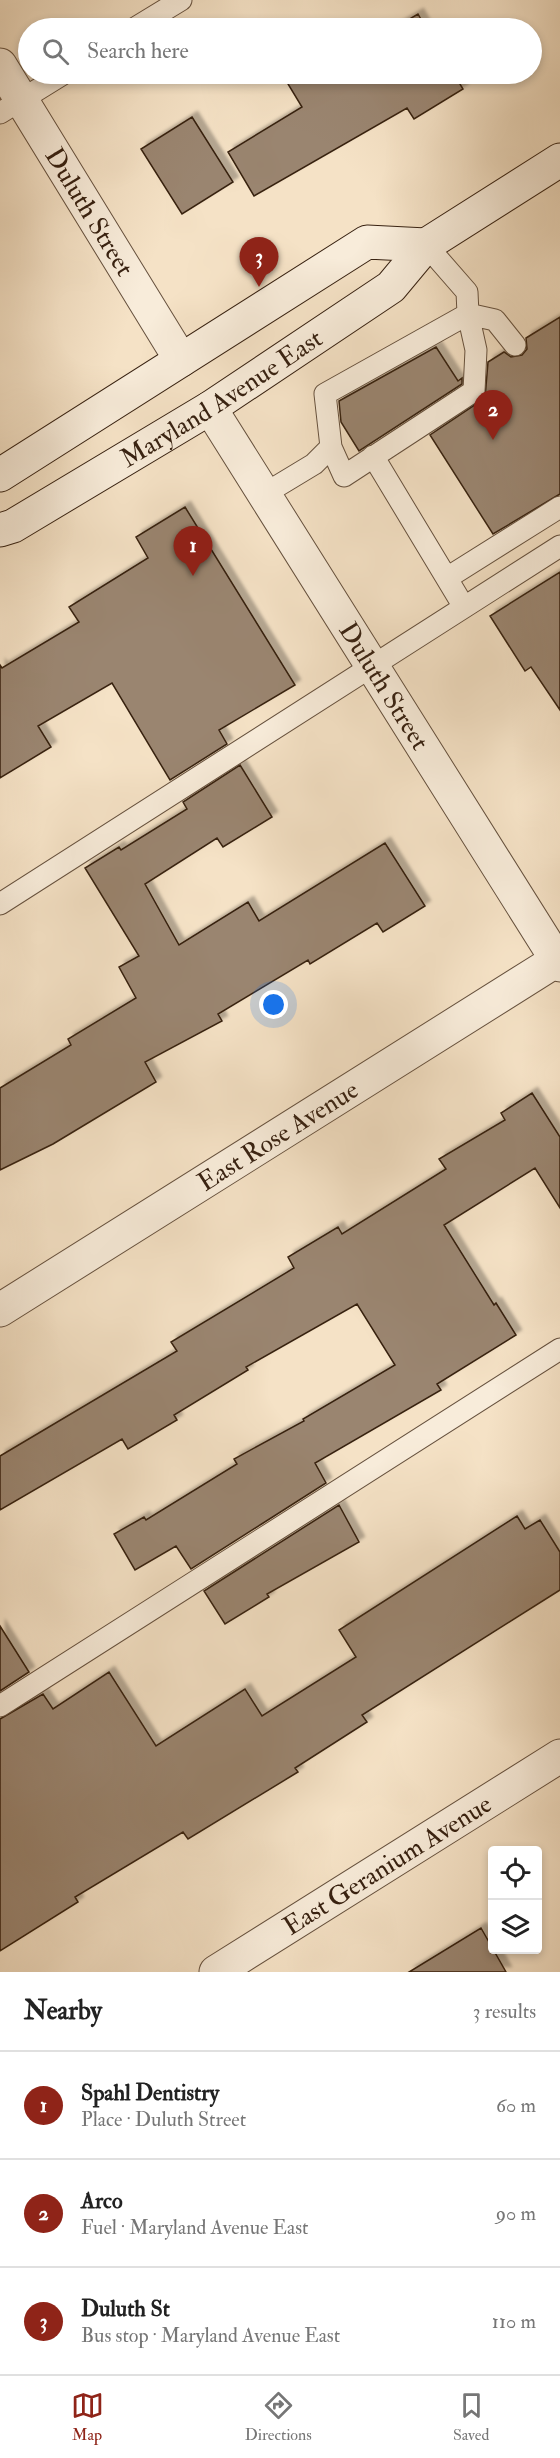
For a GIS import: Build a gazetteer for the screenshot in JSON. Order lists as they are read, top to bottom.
{
  "streets": {
    "street": [
      "Duluth Street",
      "Maryland Avenue East",
      "East Rose Avenue",
      "East Geranium Avenue"
    ]
  },
  "crossings": [
    ["Duluth Street", "Maryland Avenue East"],
    ["Duluth Street", "East Rose Avenue"]
  ],
  "page": {
    "search": "Search here",
    "pins": ["3", "2", "1"],
    "heading": ["Nearby", "3 results"],
    "list": [
      {
        "mark": "1",
        "name": "Spahl Dentistry",
        "note": "Place · Duluth Street",
        "value": "60 m"
      },
      {
        "mark": "2",
        "name": "Arco",
        "note": "Fuel · Maryland Avenue East",
        "value": "90 m"
      },
      {
        "mark": "3",
        "name": "Duluth St",
        "note": "Bus stop · Maryland Avenue East",
        "value": "110 m"
      }
    ],
    "nav": ["Map", "Directions", "Saved"]
  }
}
